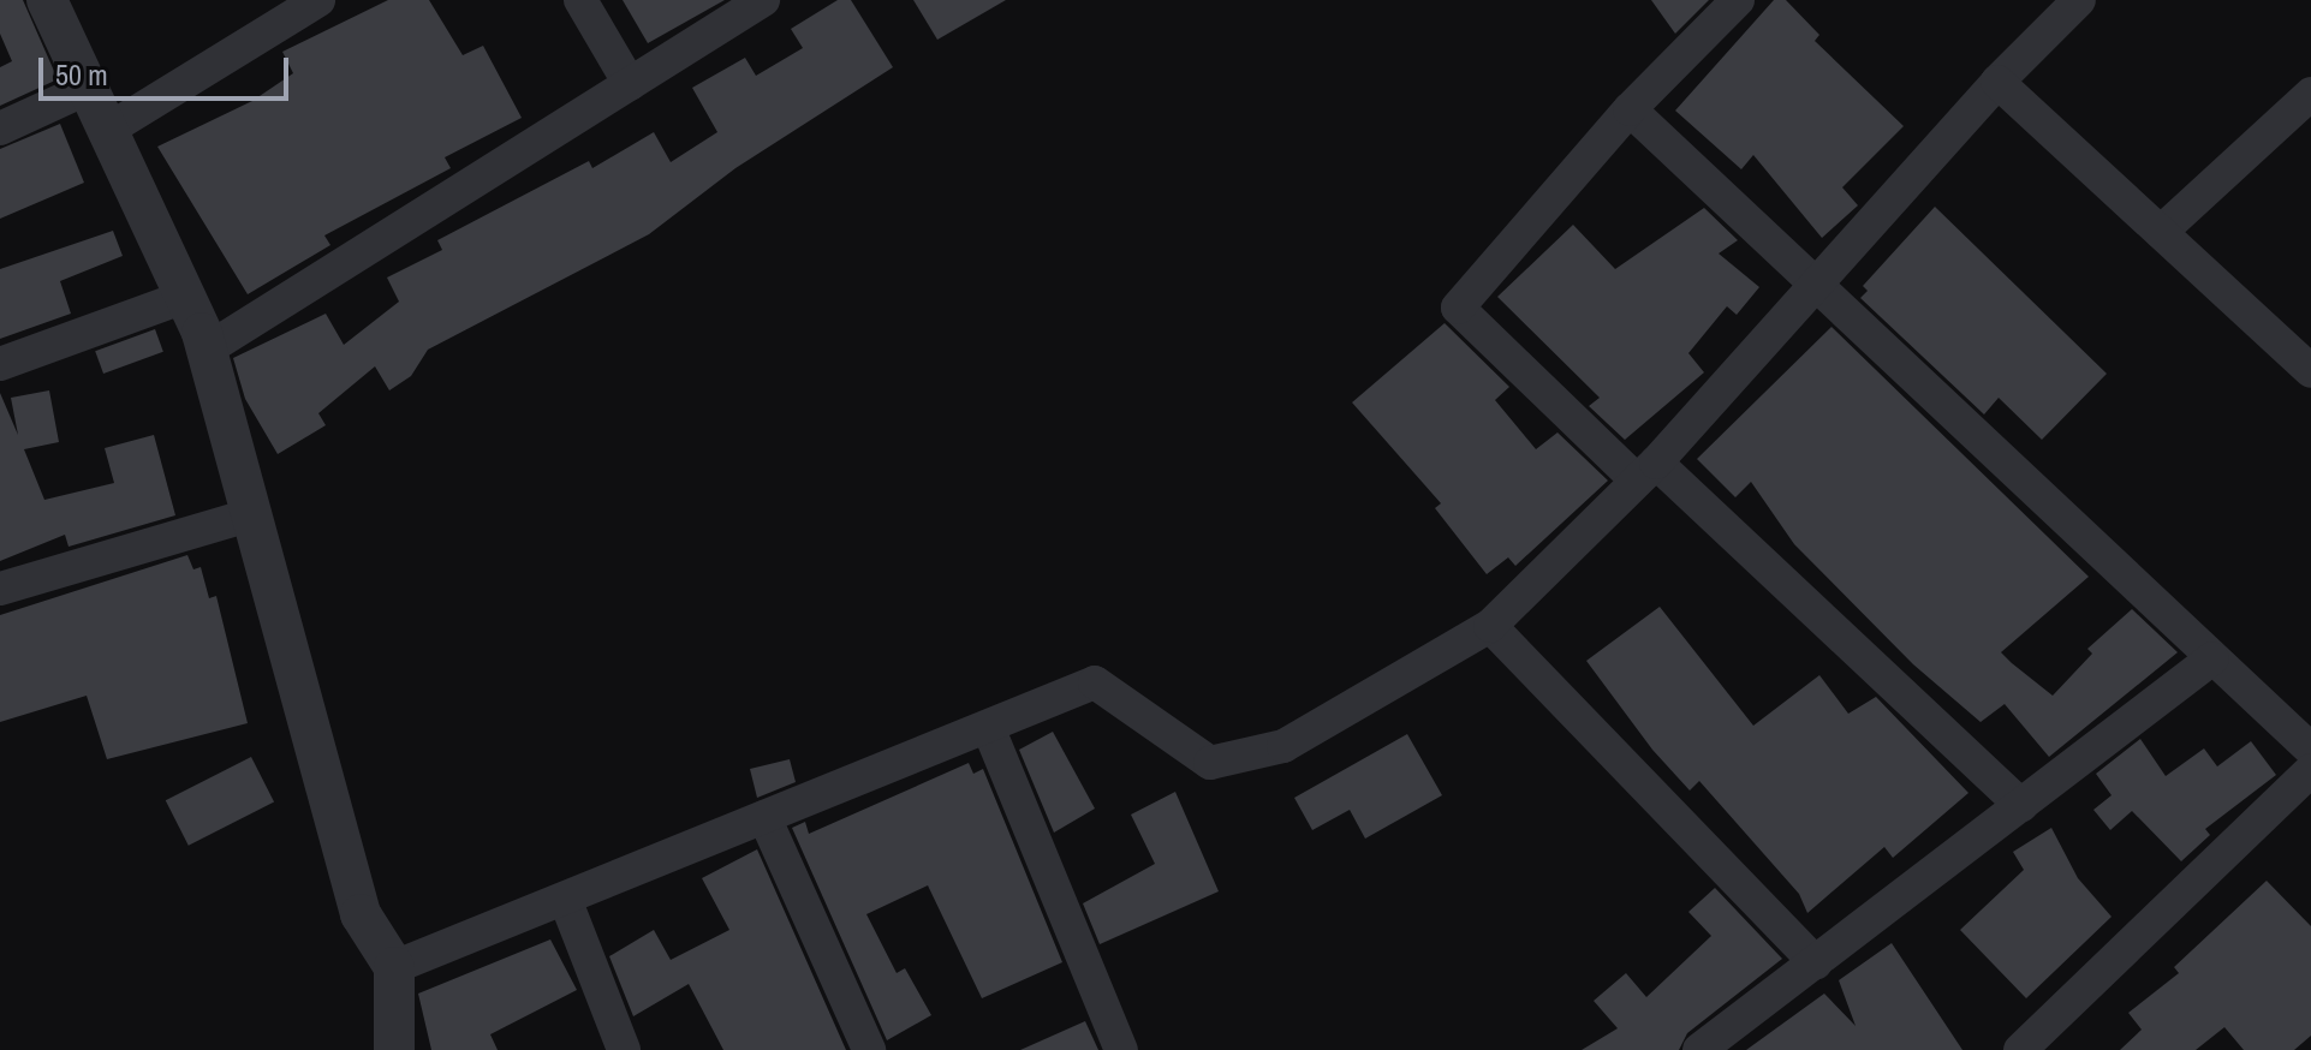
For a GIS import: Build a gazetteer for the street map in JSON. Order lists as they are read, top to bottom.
{
  "scale_bar": "50 m"
}
